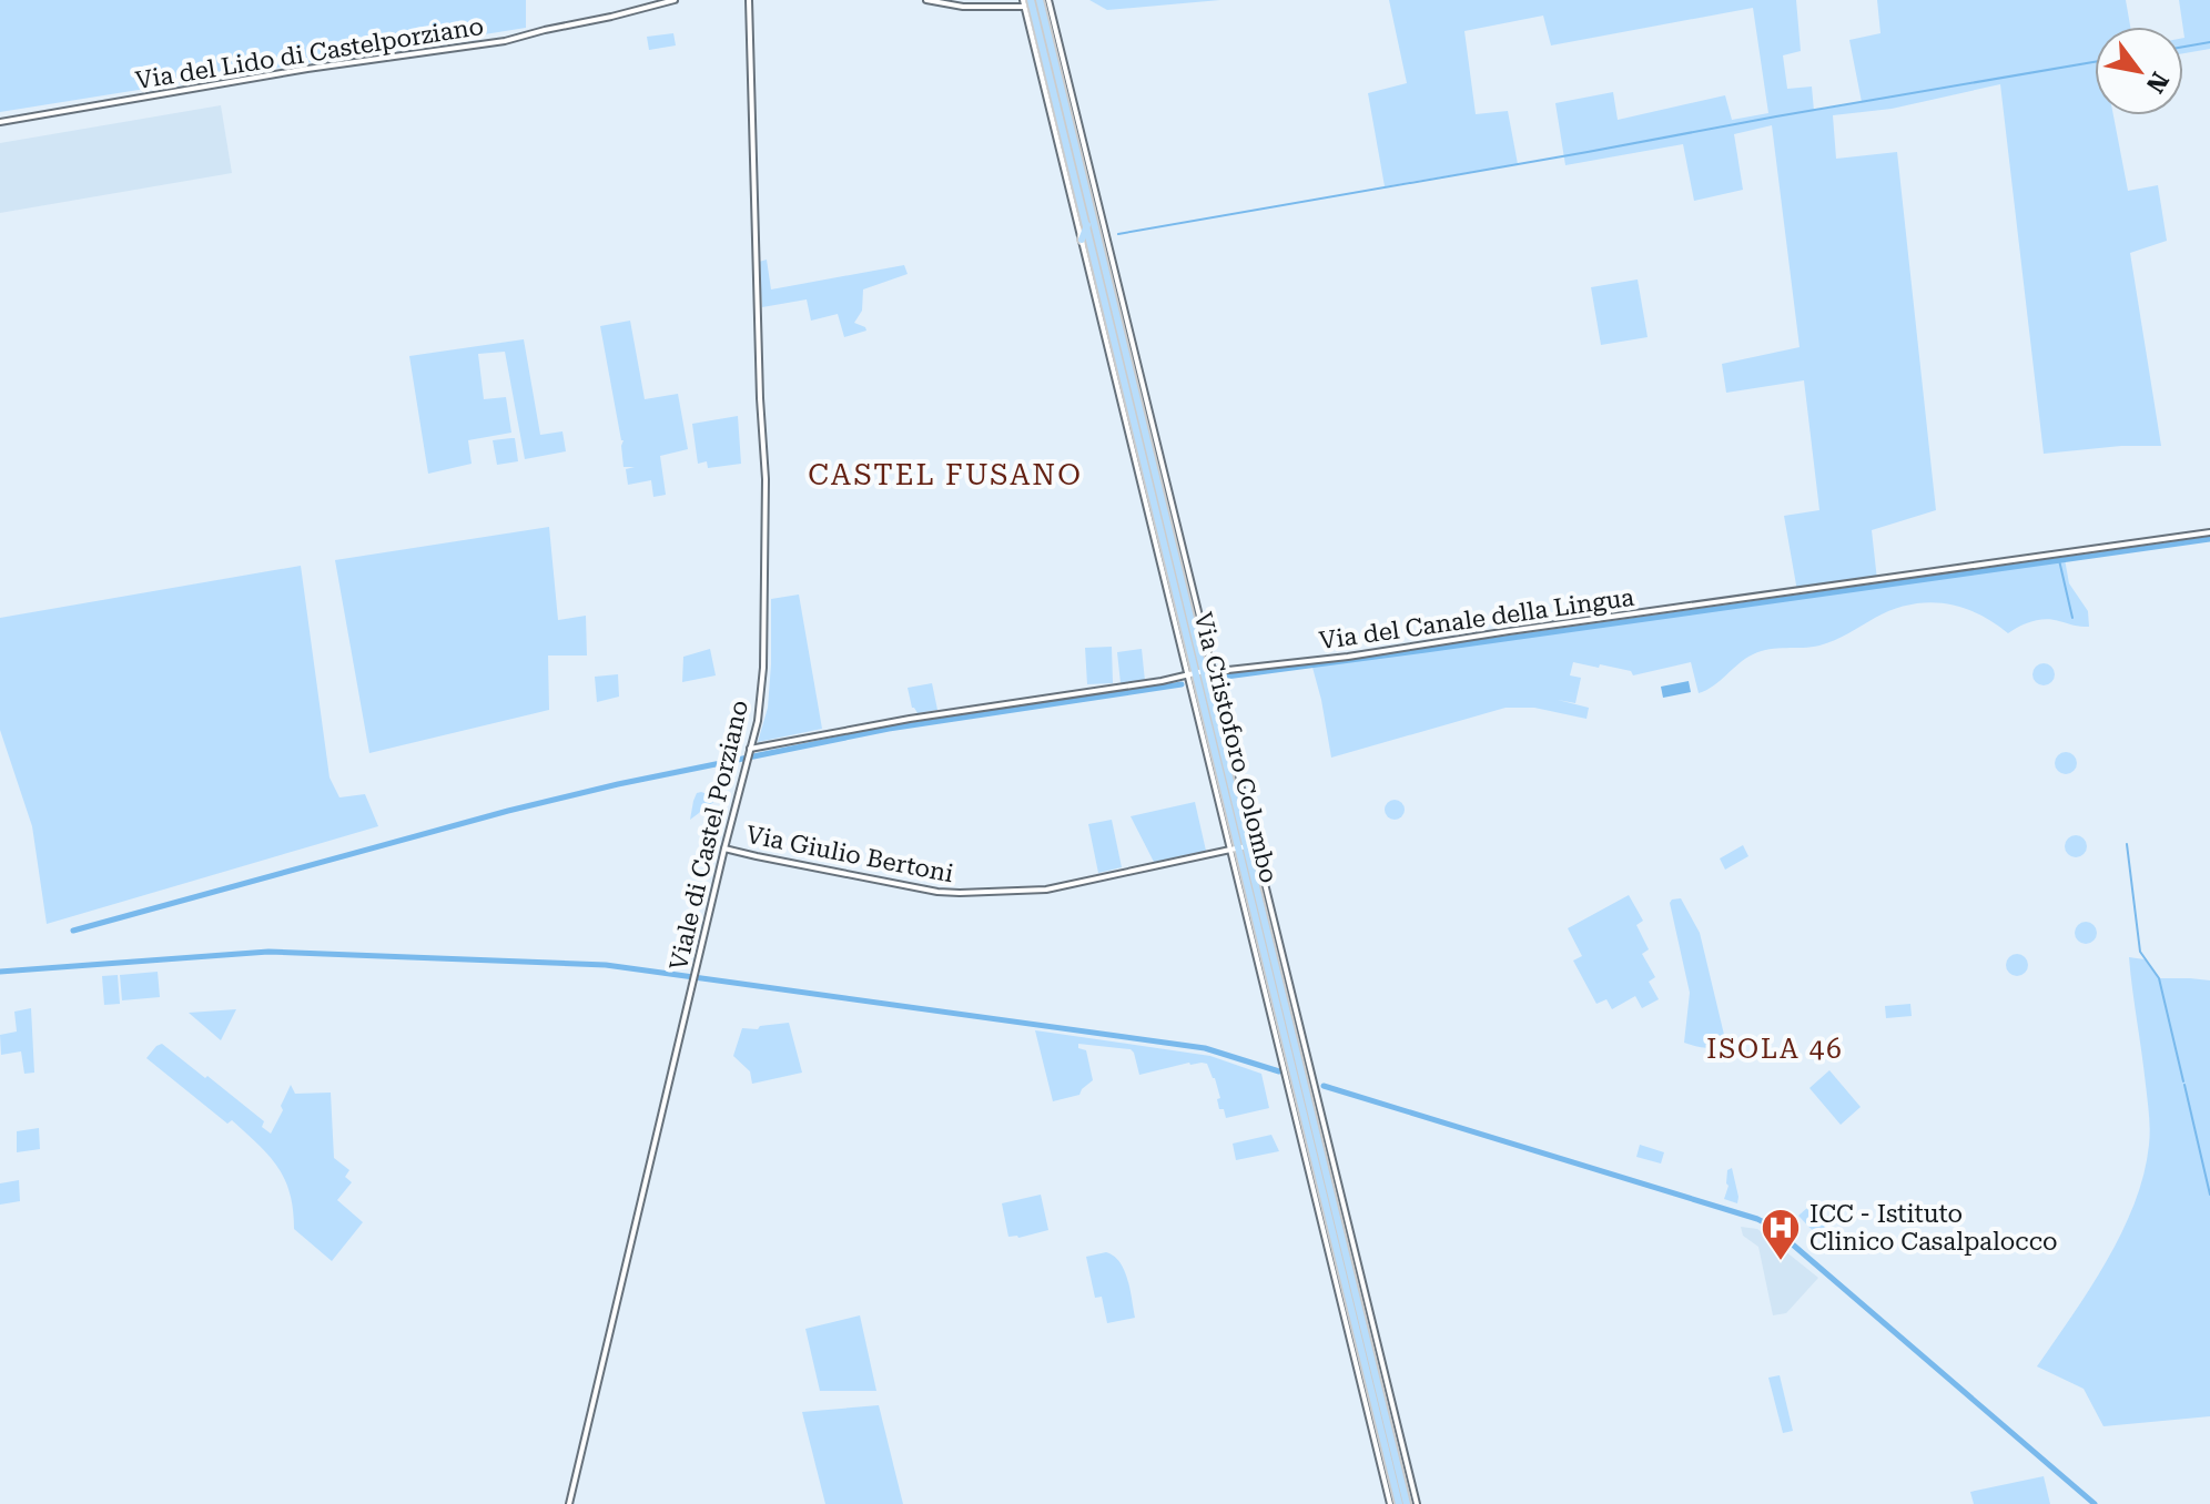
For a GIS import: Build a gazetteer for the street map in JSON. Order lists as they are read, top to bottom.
{
  "streets": {
    "main road": ["Via Cristoforo Colombo"],
    "street": [
      "Via del Lido di Castelporziano",
      "Via del Canale della Lingua",
      "Viale di Castel Porziano",
      "Via Giulio Bertoni"
    ]
  },
  "crossings": [
    ["Via del Canale della Lingua", "Via Cristoforo Colombo"],
    ["Via del Canale della Lingua", "Viale di Castel Porziano"],
    ["Via Cristoforo Colombo", "Via Giulio Bertoni"],
    ["Viale di Castel Porziano", "Via Giulio Bertoni"]
  ],
  "districts": ["CASTEL FUSANO", "ISOLA 46"],
  "places": {
    "hospital": ["ICC - Istituto Clinico Casalpalocco"]
  },
  "north": "bottom right"
}
